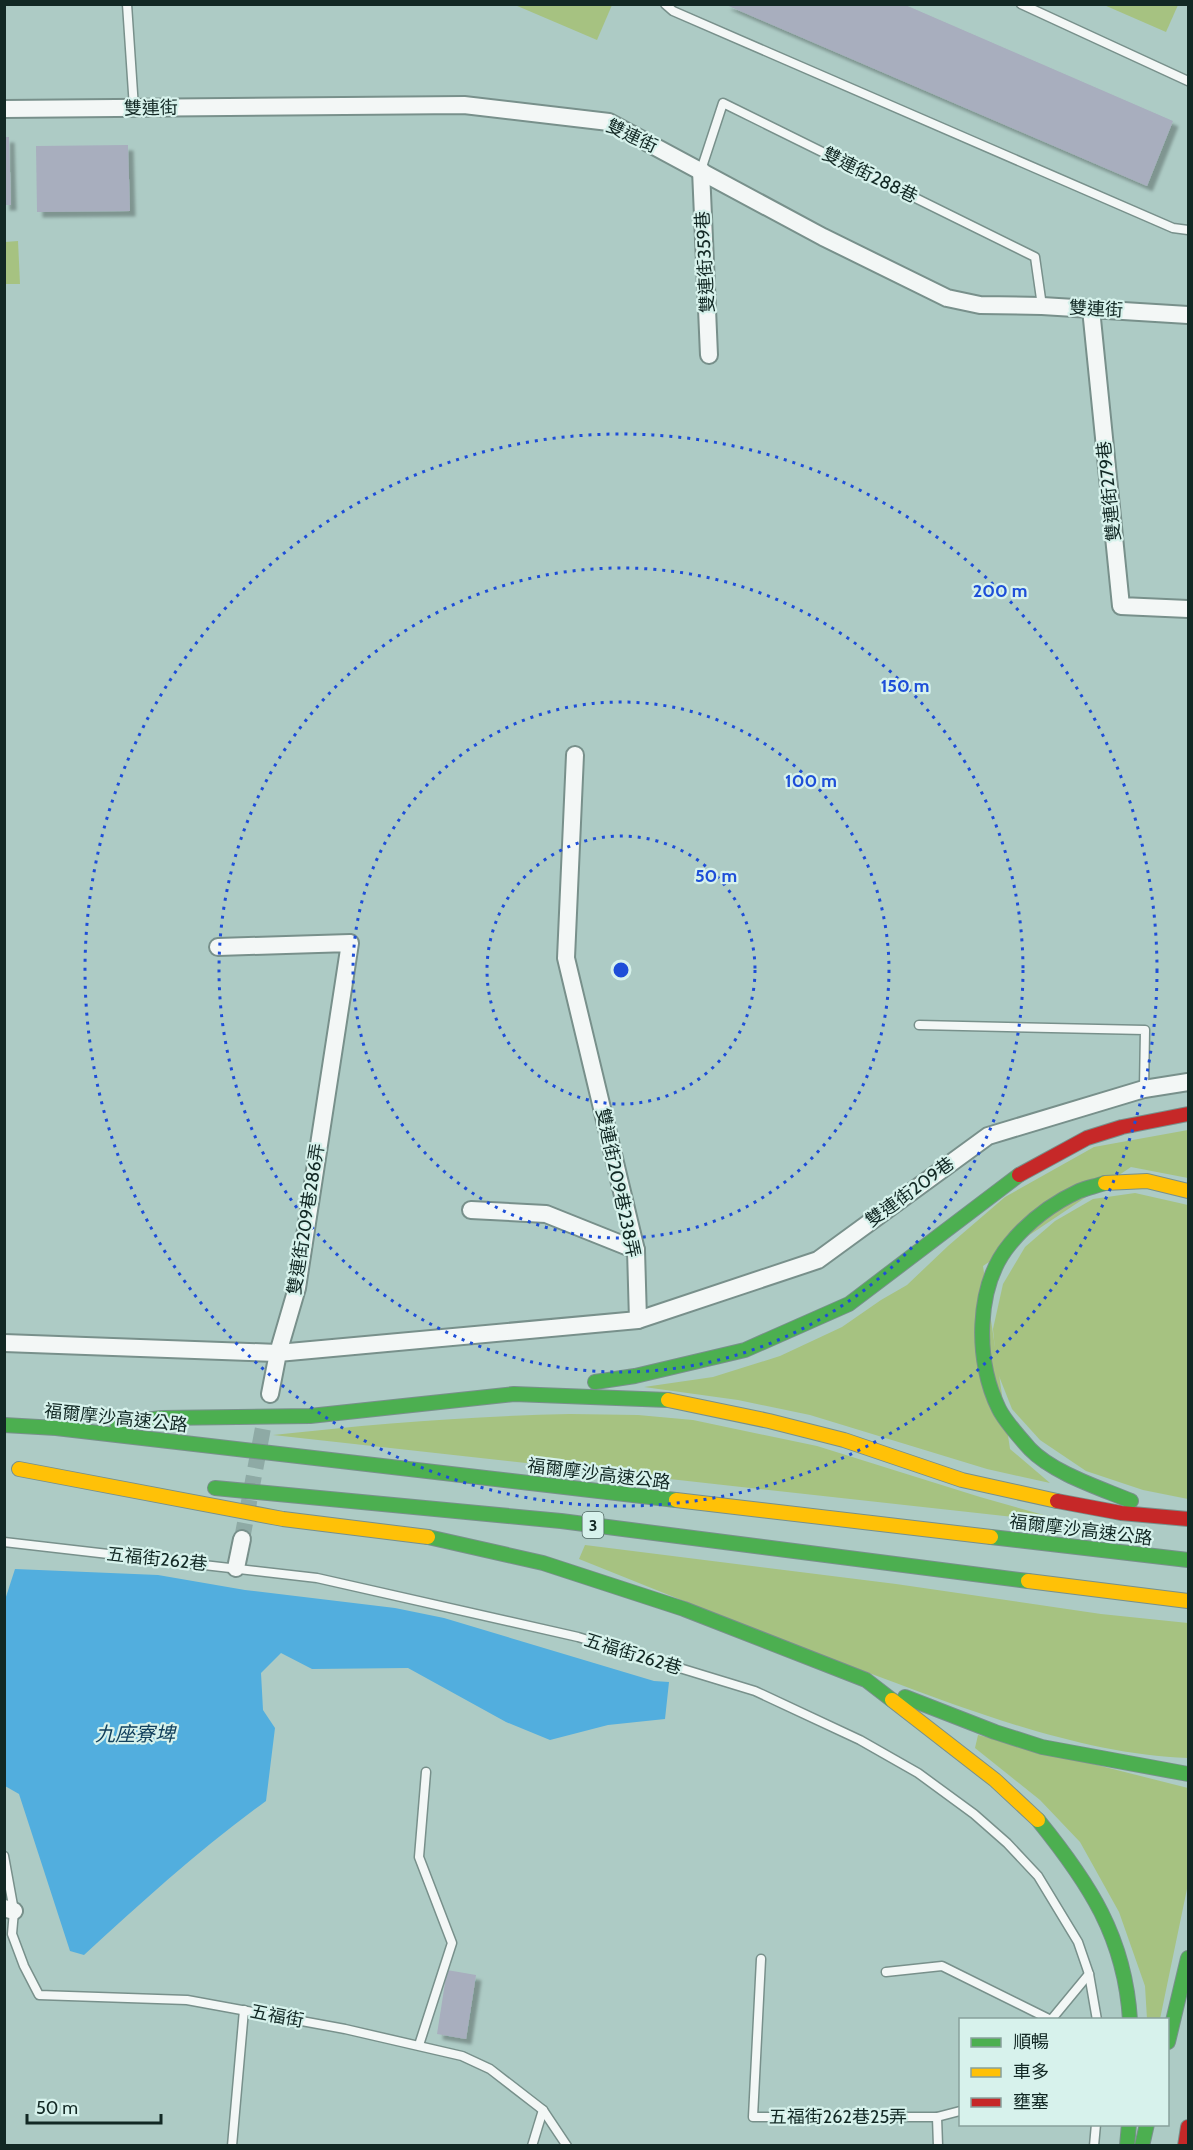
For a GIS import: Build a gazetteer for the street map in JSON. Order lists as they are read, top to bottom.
{
  "streets": {
    "main road": ["福爾摩沙高速公路", "3"],
    "street": [
      "雙連街",
      "雙連街359巷",
      "雙連街279巷",
      "雙連街209巷238弄",
      "雙連街209巷",
      "雙連街209巷286弄"
    ],
    "lane": [
      "雙連街288巷",
      "五福街262巷",
      "五福街",
      "五福街262巷25弄"
    ]
  },
  "crossings": [
    ["雙連街", "雙連街288巷"],
    ["雙連街", "雙連街359巷"],
    ["雙連街", "雙連街279巷"],
    ["雙連街288巷", "雙連街359巷"],
    ["雙連街209巷238弄", "雙連街209巷"]
  ],
  "water": ["九座寮埤"],
  "legend": ["順暢", "車多", "壅塞"],
  "scale_bar": "50 m",
  "rings": [
    "200 m",
    "150 m",
    "100 m",
    "50 m"
  ]
}
